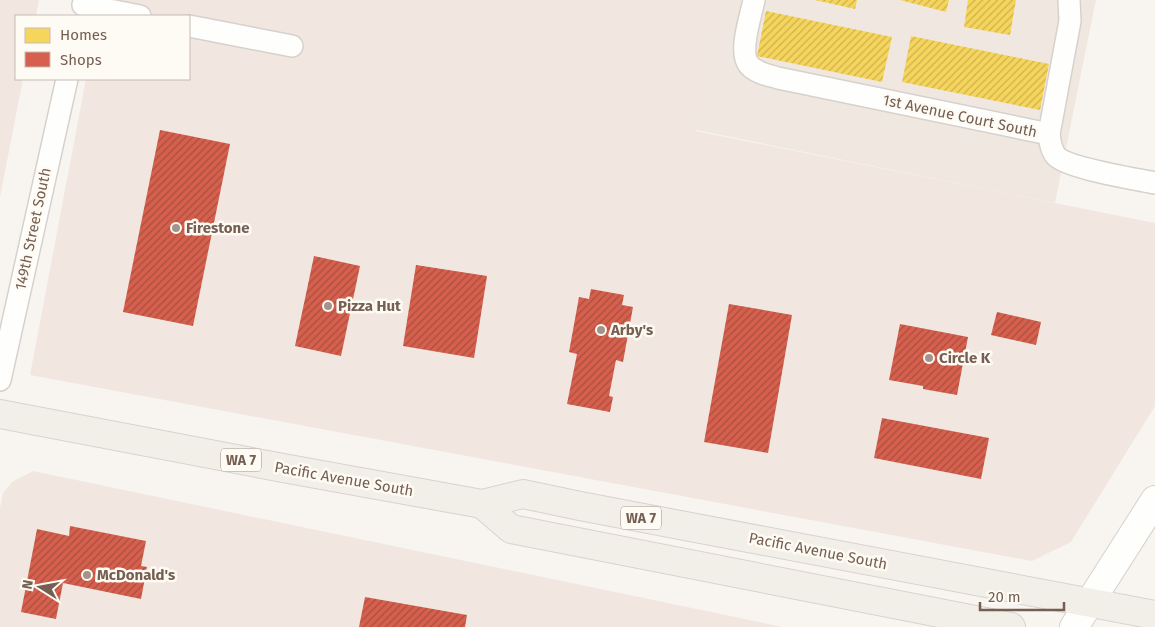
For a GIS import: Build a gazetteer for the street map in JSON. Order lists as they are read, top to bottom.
{
  "streets": {
    "main road": ["WA 7", "Pacific Avenue South"],
    "street": ["1st Avenue Court South", "149th Street South"]
  },
  "crossings": [
    ["WA 7", "Pacific Avenue South"]
  ],
  "places": [
    "Firestone",
    "Pizza Hut",
    "Arby's",
    "Circle K",
    "McDonald's"
  ],
  "legend": ["Homes", "Shops"],
  "scale_bar": "20 m",
  "north": "left"
}
